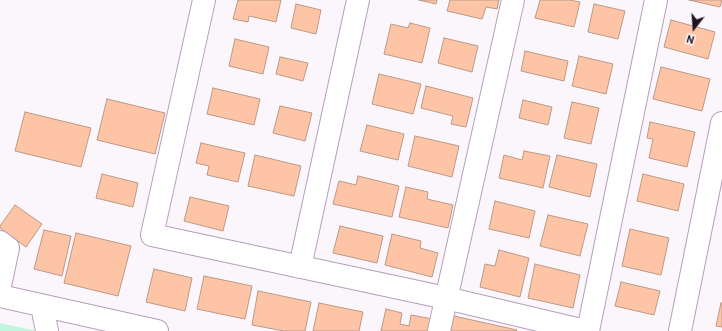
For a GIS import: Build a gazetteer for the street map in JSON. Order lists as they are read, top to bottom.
{
  "north": "bottom"
}
